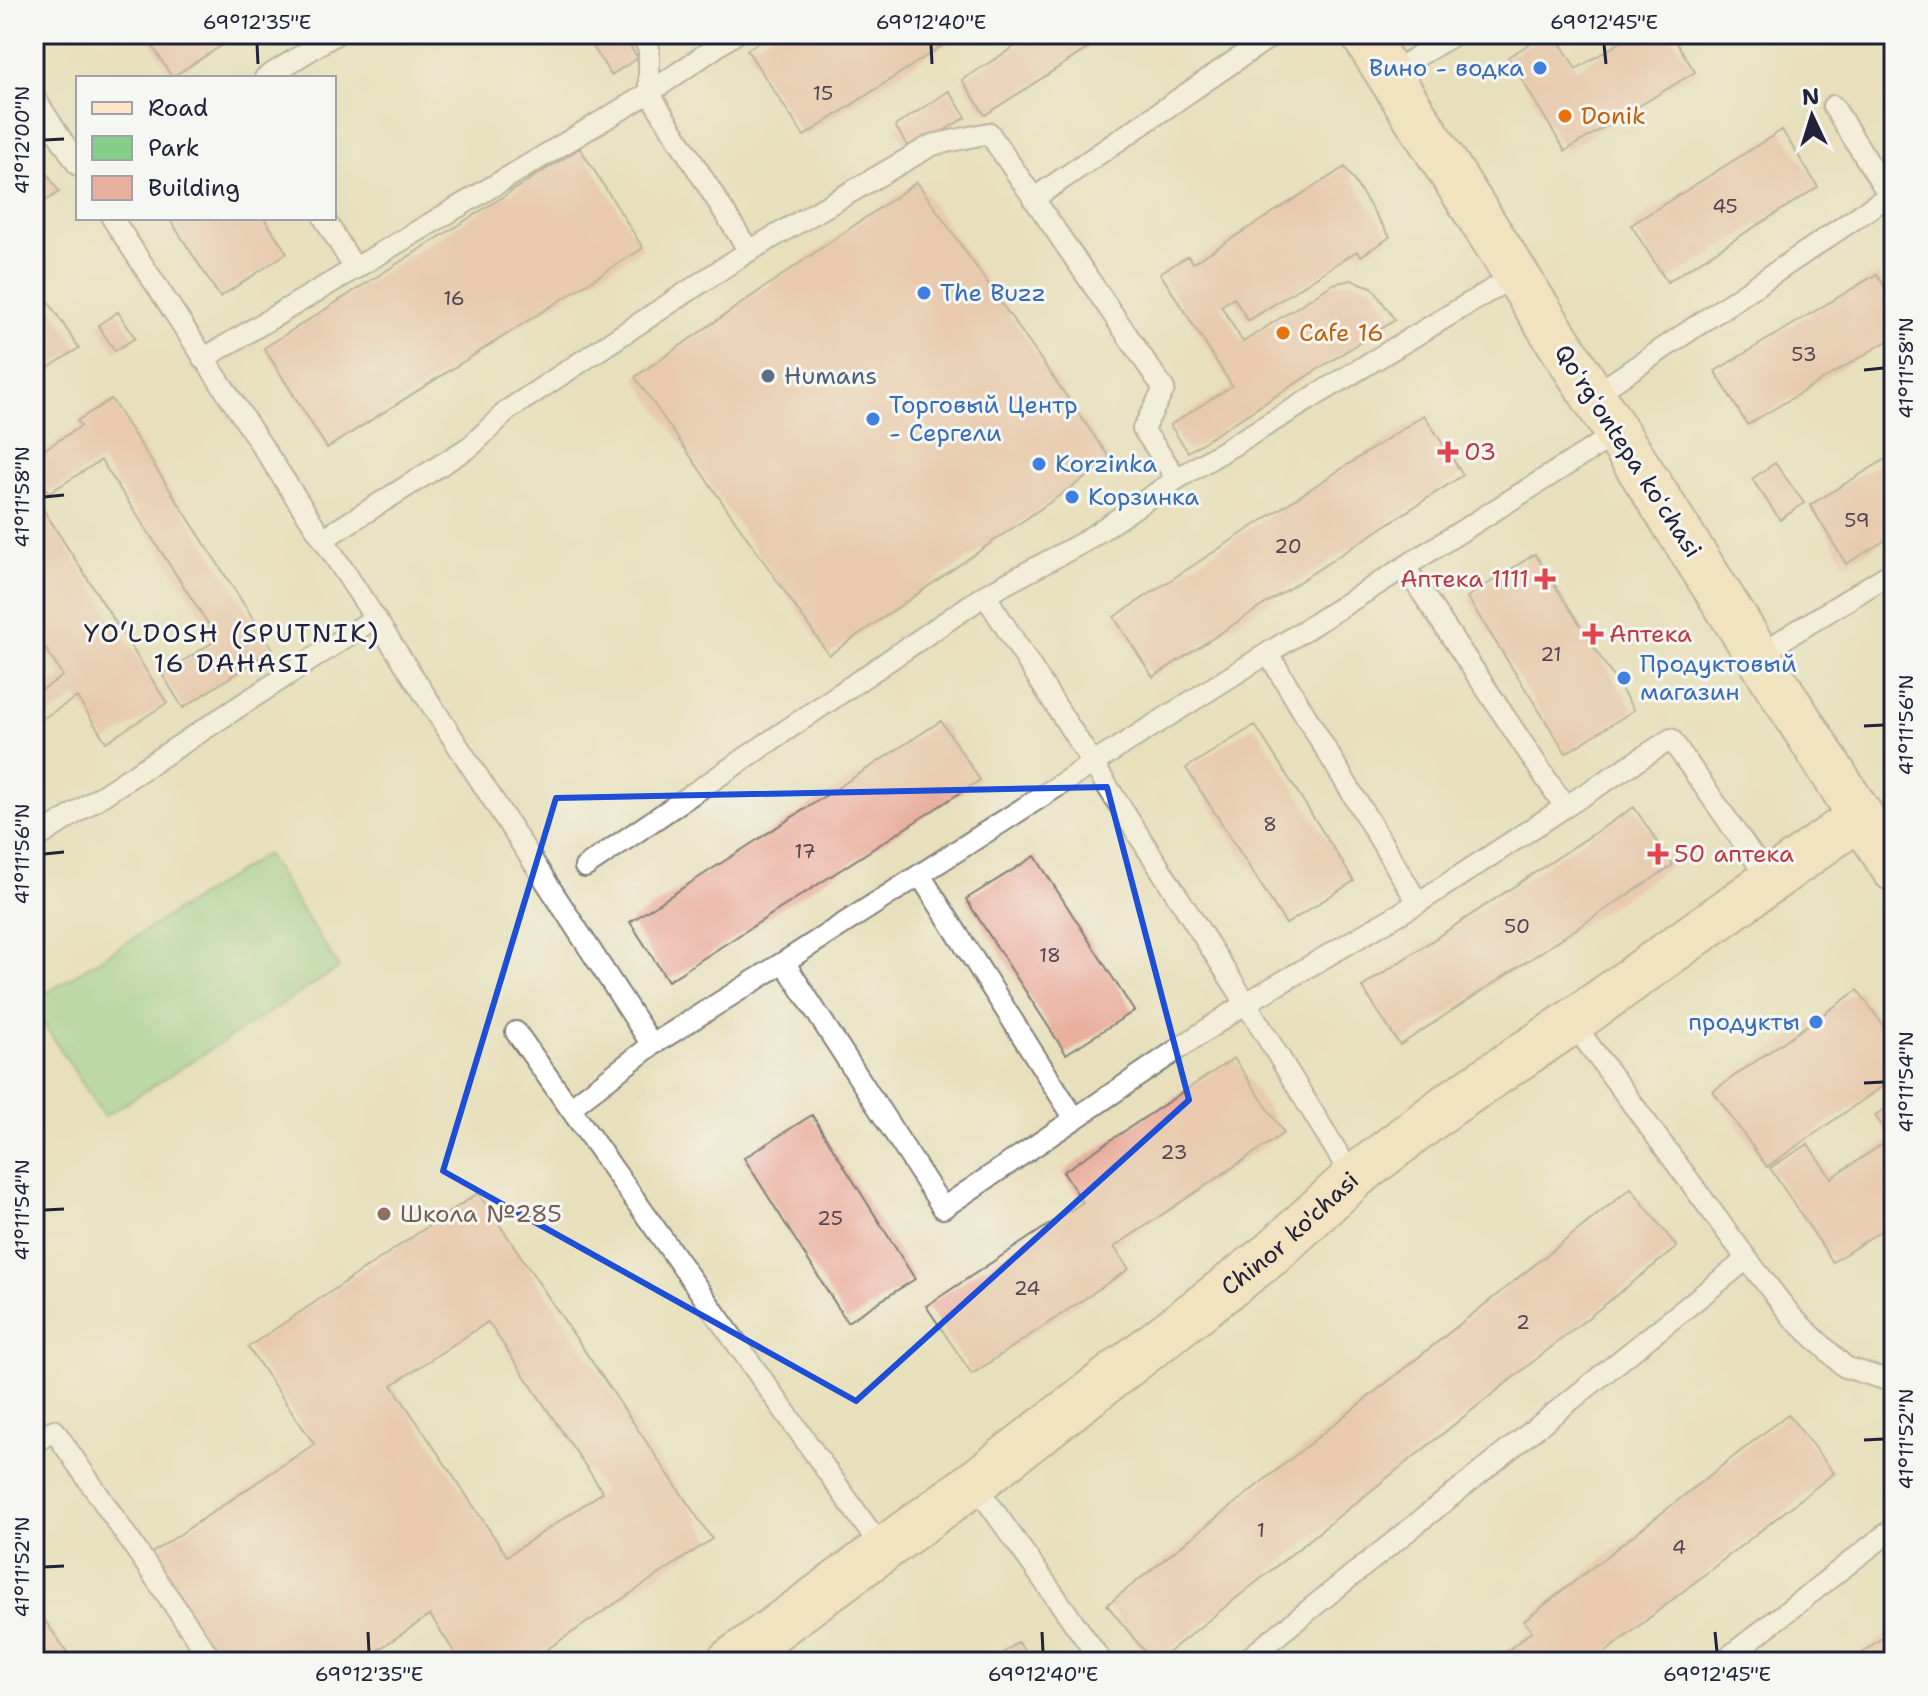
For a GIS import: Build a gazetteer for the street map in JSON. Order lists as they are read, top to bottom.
{
  "streets": {
    "street": ["Qoʻrgʻontepa koʻchasi", "Chinor ko'chasi"]
  },
  "crossings": [
    ["Qoʻrgʻontepa koʻchasi", "Chinor ko'chasi"]
  ],
  "districts": ["YO‘LDOSH (SPUTNIK) 16 DAHASI"],
  "places": {
    "other": [
      "Вино - водка",
      "Donik",
      "The Buzz",
      "Cafe 16",
      "Humans",
      "Торговый Центр - Сергели",
      "Korzinka",
      "Корзинка",
      "Продуктовый магазин",
      "продукты",
      "Школа №285"
    ],
    "health": [
      "03",
      "Аптека 1111",
      "Аптека",
      "50 аптека"
    ]
  },
  "house_numbers": [
    "15",
    "45",
    "16",
    "53",
    "59",
    "20",
    "21",
    "8",
    "17",
    "50",
    "18",
    "23",
    "25",
    "24",
    "2",
    "1",
    "4"
  ],
  "legend": ["Road", "Park", "Building"],
  "north": "top",
  "coordinates": [
    "69°12'35\"E",
    "69°12'40\"E",
    "69°12'45\"E",
    "41°12'00\"N",
    "41°11'58\"N",
    "41°11'56\"N",
    "41°11'54\"N",
    "41°11'52\"N"
  ]
}
